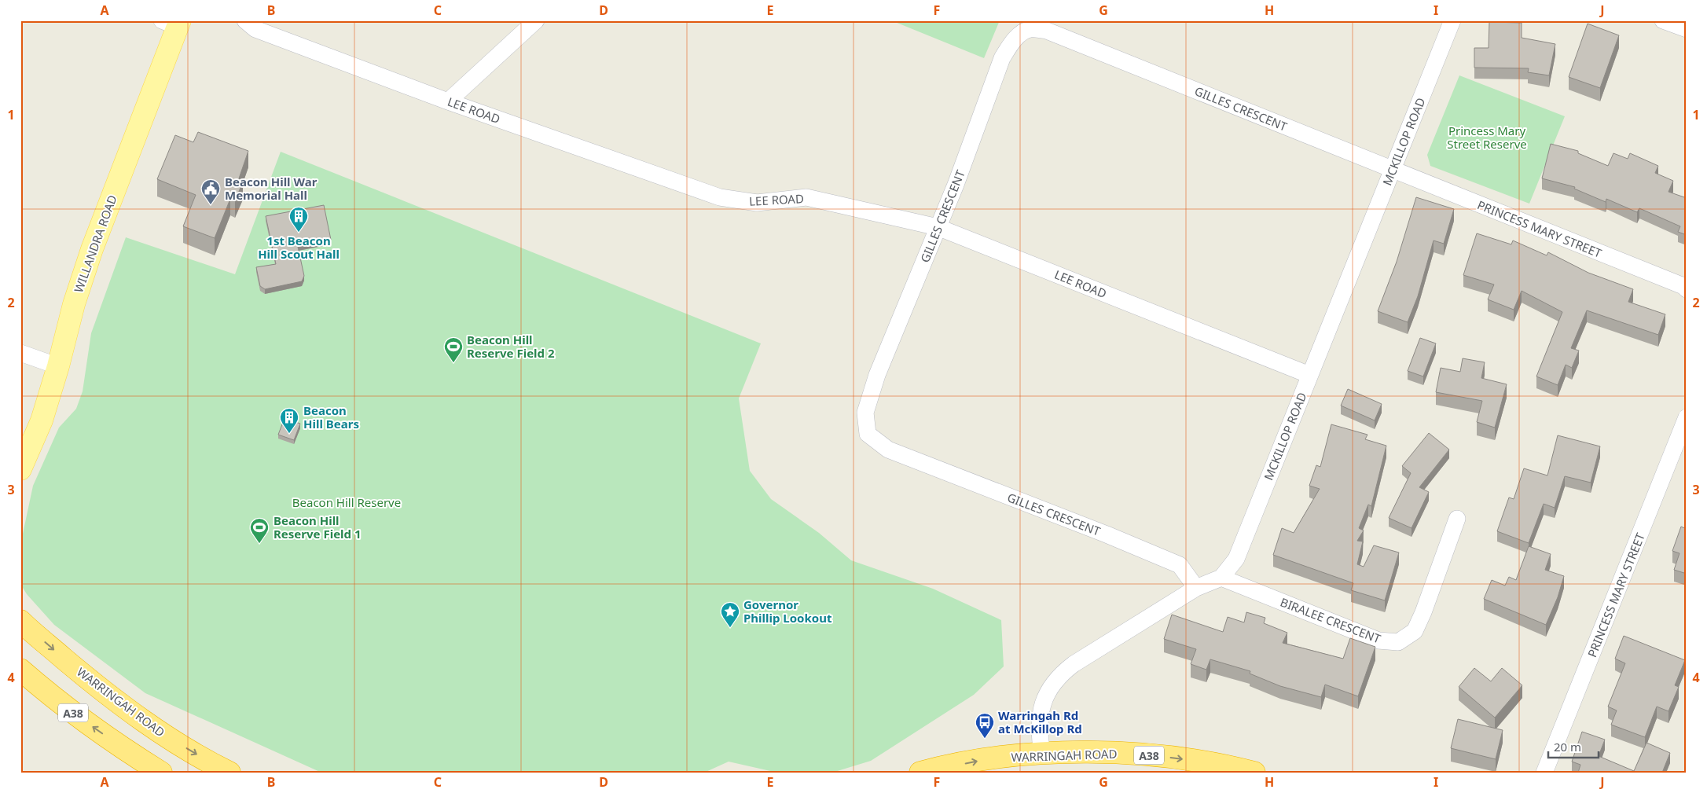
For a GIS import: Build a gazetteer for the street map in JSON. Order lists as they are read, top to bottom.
{
  "streets": {
    "highway": ["WARRINGAH ROAD", "A38"],
    "main road": ["WILLANDRA ROAD"],
    "street": [
      "GILLES CRESCENT",
      "LEE ROAD",
      "MCKILLOP ROAD",
      "PRINCESS MARY STREET",
      "BIRALEE CRESCENT"
    ]
  },
  "crossings": [
    ["GILLES CRESCENT", "LEE ROAD"],
    ["GILLES CRESCENT", "MCKILLOP ROAD"],
    ["GILLES CRESCENT", "PRINCESS MARY STREET"],
    ["LEE ROAD", "MCKILLOP ROAD"],
    ["MCKILLOP ROAD", "PRINCESS MARY STREET"],
    ["MCKILLOP ROAD", "BIRALEE CRESCENT"],
    ["MCKILLOP ROAD", "WARRINGAH ROAD"]
  ],
  "one_way": ["WARRINGAH ROAD"],
  "parks": ["Princess Mary Street Reserve", "Beacon Hill Reserve"],
  "places": {
    "public building": ["Beacon Hill War Memorial Hall"],
    "building": ["1st Beacon Hill Scout Hall", "Beacon Hill Bears"],
    "sports": ["Beacon Hill Reserve Field 2", "Beacon Hill Reserve Field 1"],
    "place": ["Governor Phillip Lookout"],
    "bus stop": ["Warringah Rd at McKillop Rd"]
  },
  "scale_bar": "20 m",
  "grid": {
    "columns": [
      "A",
      "B",
      "C",
      "D",
      "E",
      "F",
      "G",
      "H",
      "I",
      "J"
    ],
    "rows": [
      "1",
      "2",
      "3",
      "4"
    ]
  }
}
